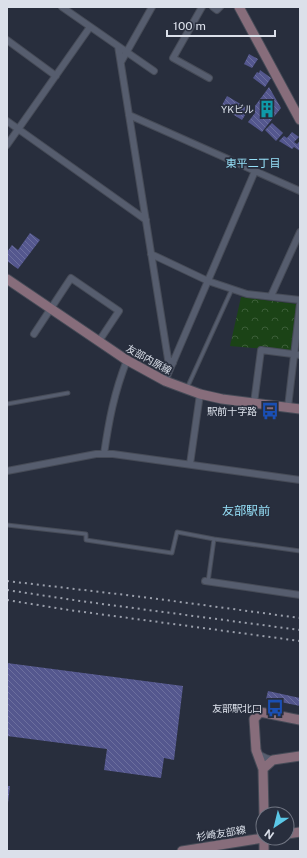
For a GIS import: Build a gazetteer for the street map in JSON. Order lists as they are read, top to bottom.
{
  "streets": {
    "main road": ["友部内原線", "杉崎友部線"]
  },
  "districts": ["東平二丁目", "友部駅前"],
  "places": {
    "building": ["YKビル"],
    "bus stop": ["駅前十字路", "友部駅北口"]
  },
  "scale_bar": "100 m",
  "north": "bottom left"
}
